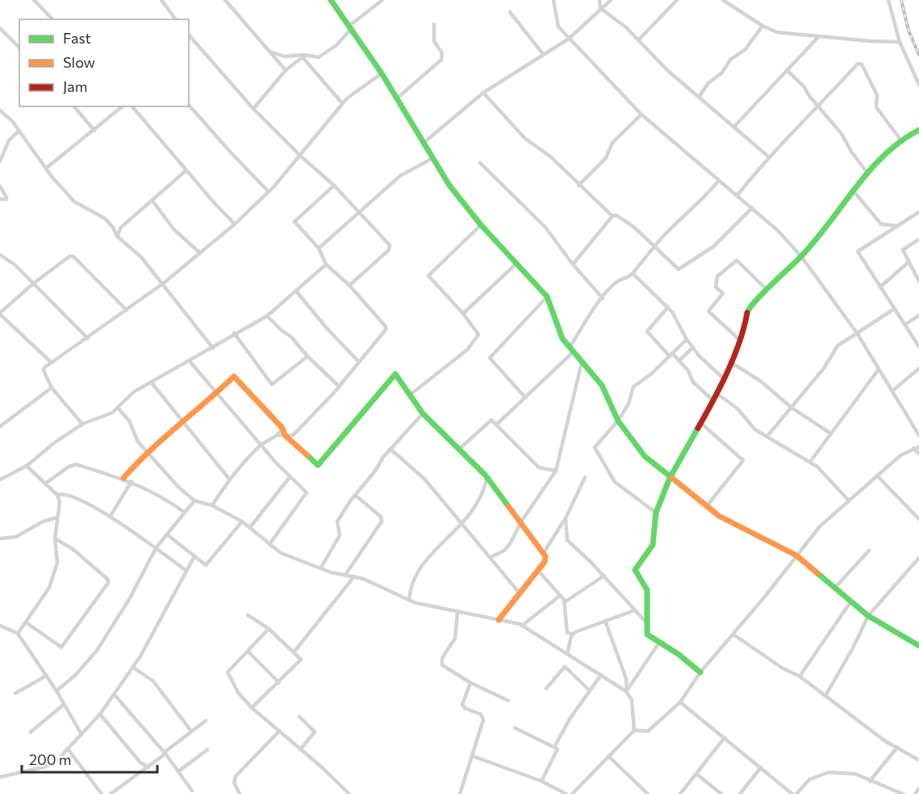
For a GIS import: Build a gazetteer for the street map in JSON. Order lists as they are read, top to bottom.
{
  "legend": ["Fast", "Slow", "Jam"],
  "scale_bar": "200 m"
}
